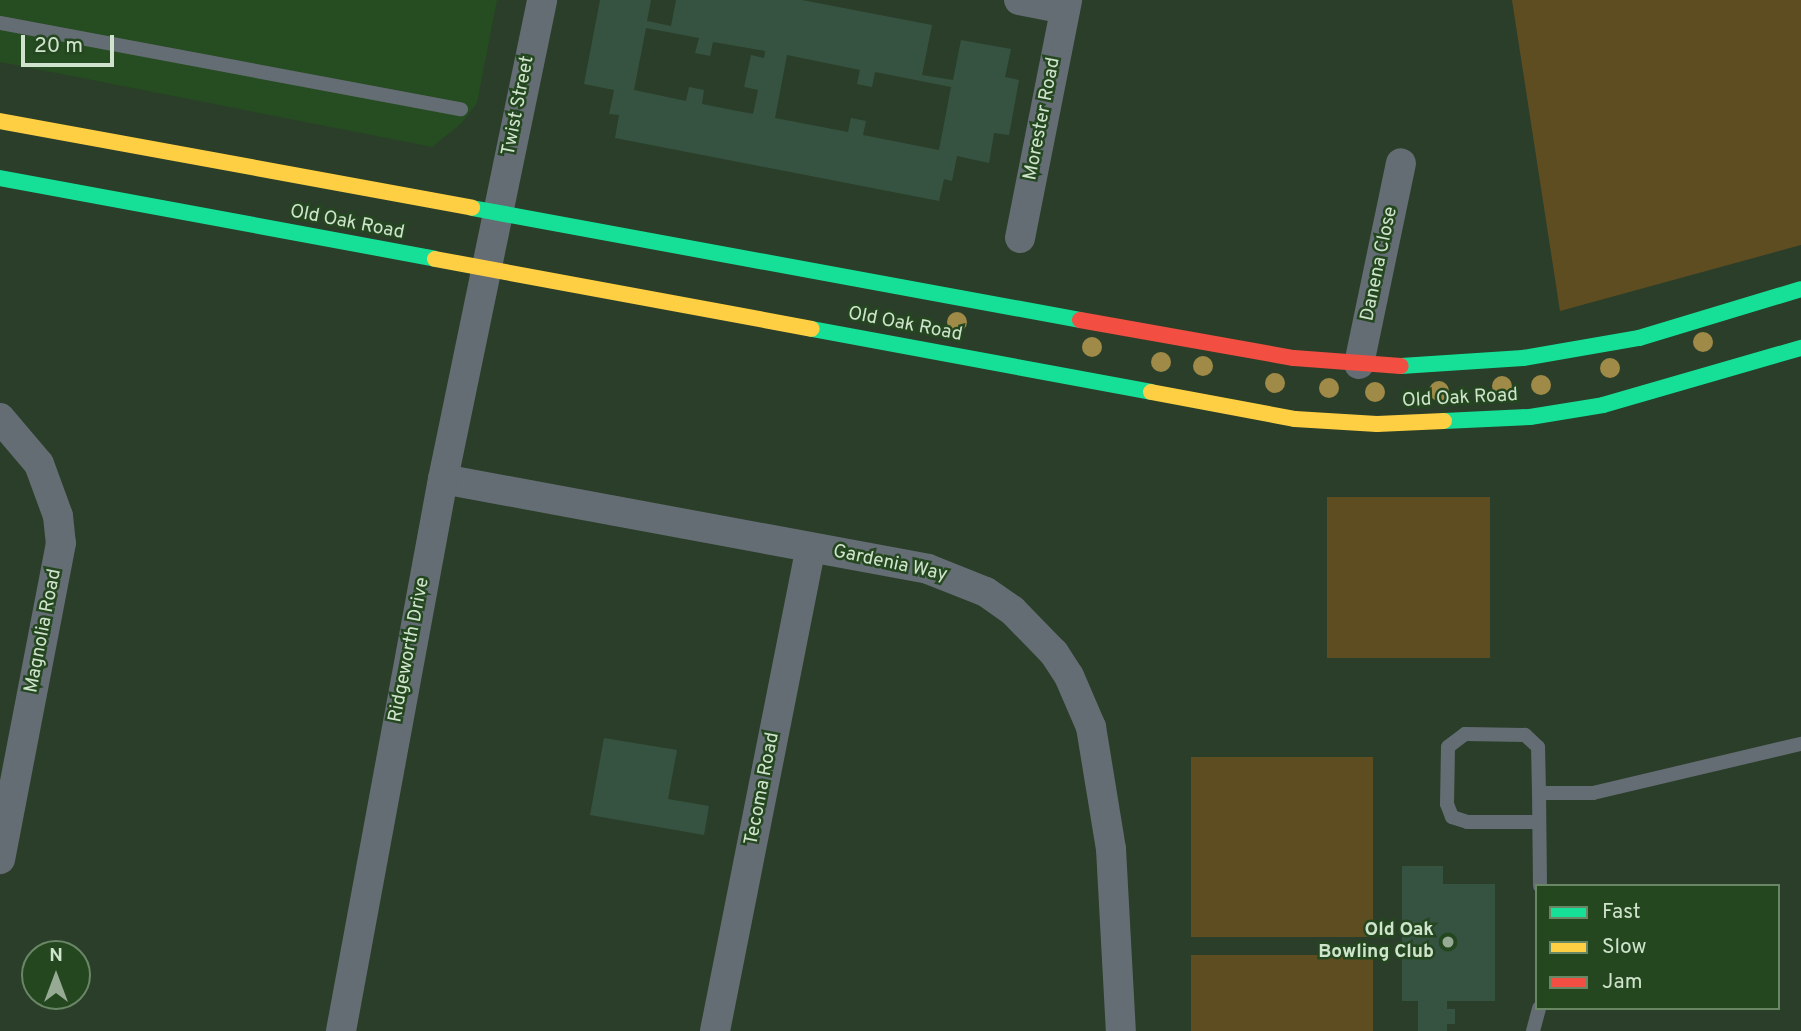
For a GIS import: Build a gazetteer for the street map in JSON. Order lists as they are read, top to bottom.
{
  "streets": {
    "main road": ["Old Oak Road"],
    "street": [
      "Twist Street",
      "Morester Road",
      "Danena Close",
      "Gardenia Way",
      "Magnolia Road",
      "Ridgeworth Drive",
      "Tecoma Road"
    ]
  },
  "crossings": [
    ["Twist Street", "Old Oak Road"],
    ["Twist Street", "Ridgeworth Drive"],
    ["Old Oak Road", "Danena Close"],
    ["Old Oak Road", "Ridgeworth Drive"],
    ["Gardenia Way", "Ridgeworth Drive"],
    ["Gardenia Way", "Tecoma Road"]
  ],
  "places": ["Old Oak Bowling Club"],
  "legend": ["Fast", "Slow", "Jam"],
  "scale_bar": "20 m",
  "north": "top"
}
